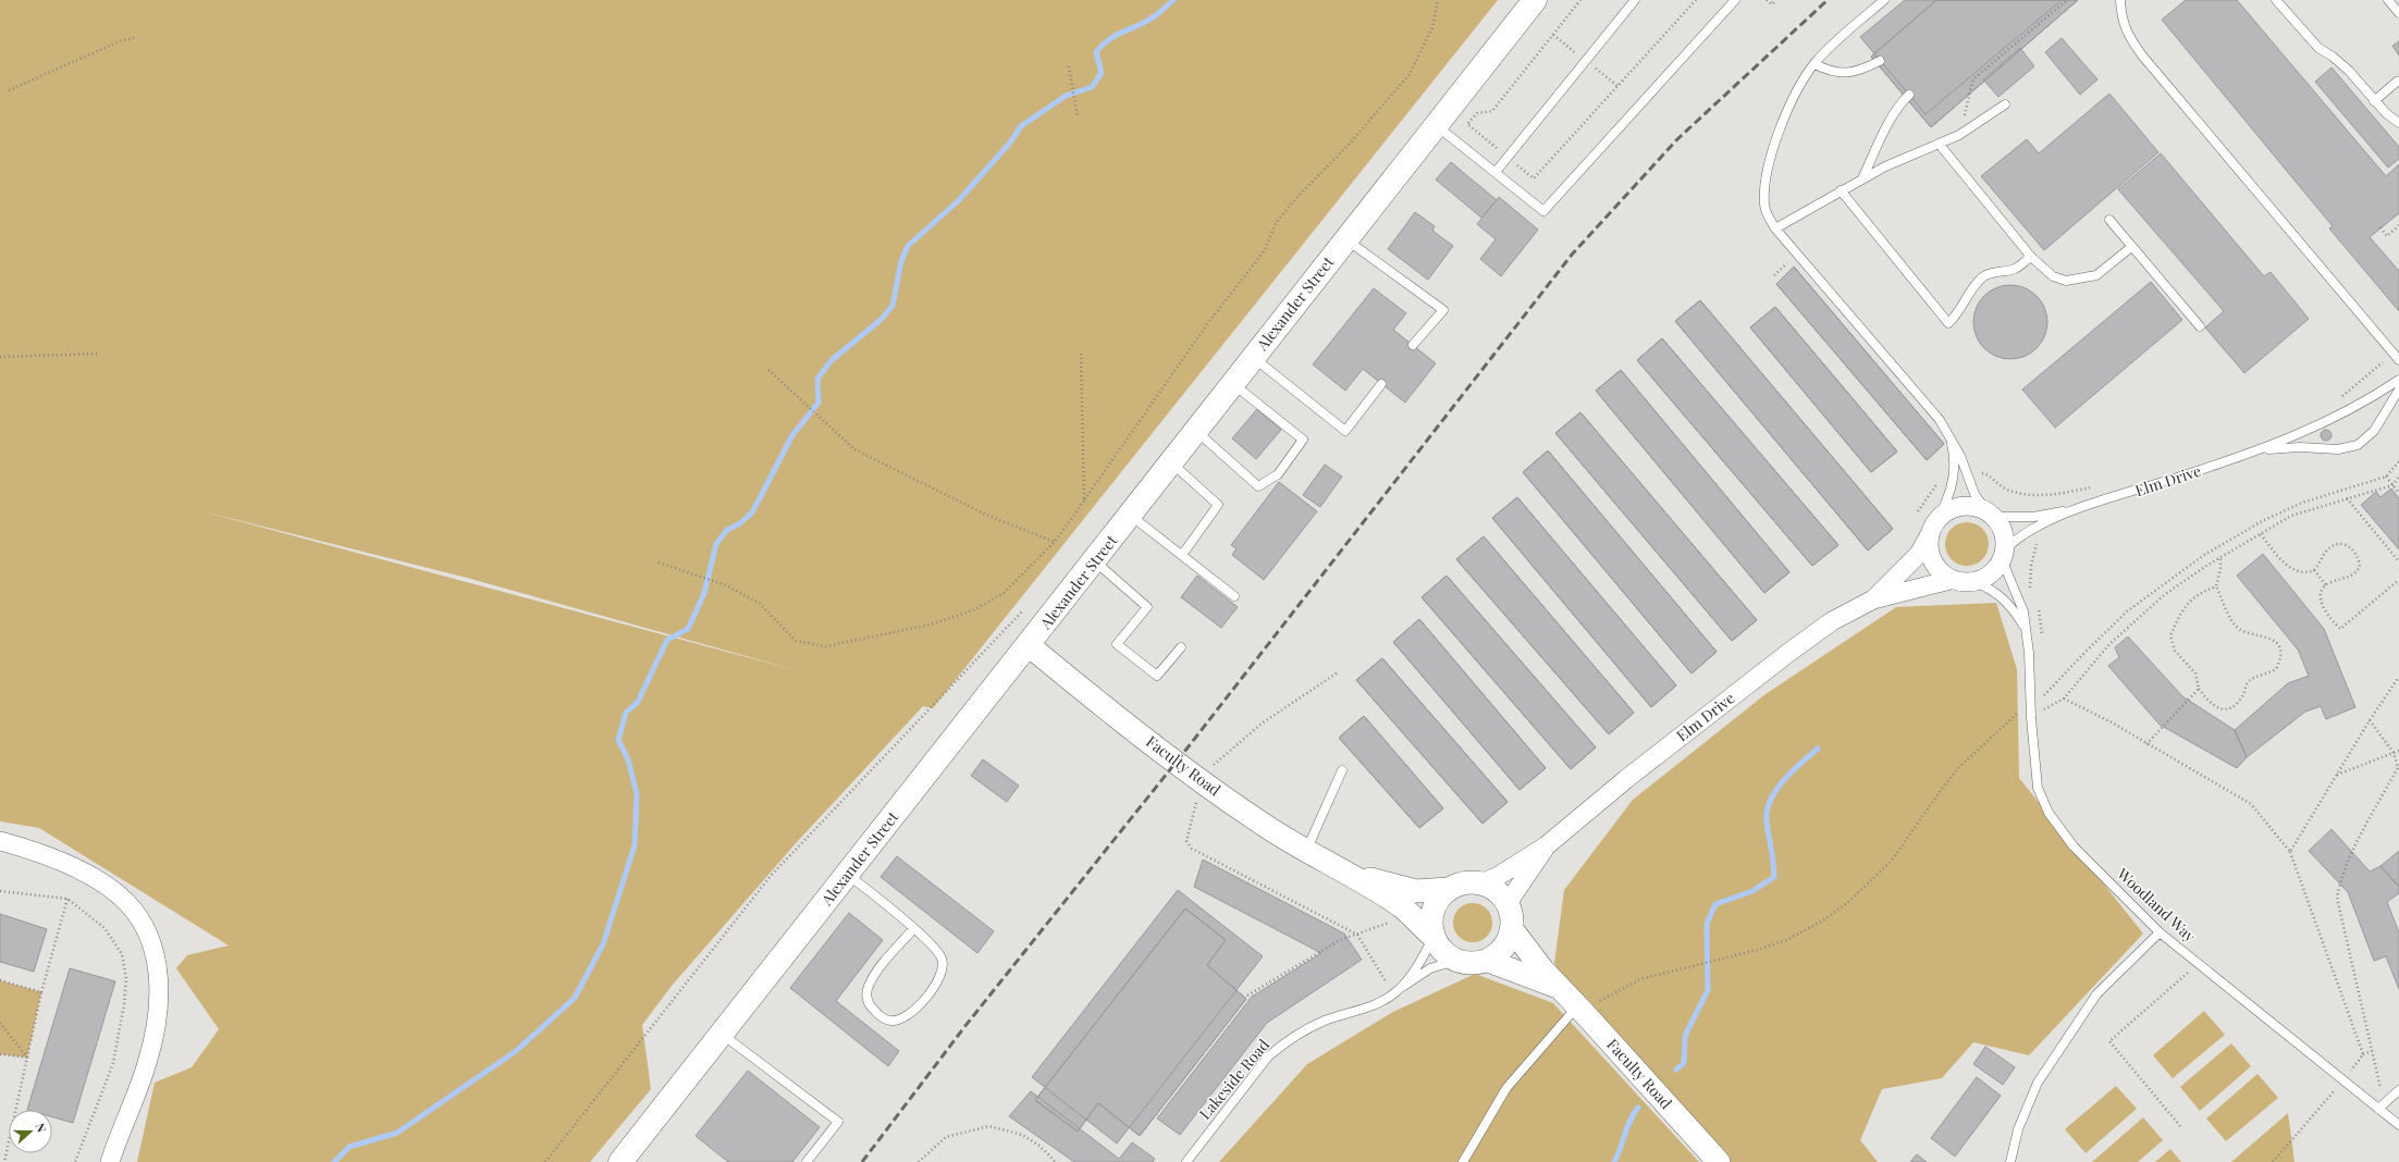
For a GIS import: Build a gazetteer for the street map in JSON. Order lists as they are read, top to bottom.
{
  "streets": {
    "main road": ["Alexander Street"],
    "street": ["Elm Drive", "Faculty Road"],
    "lane": ["Woodland Way", "Lakeside Road"]
  },
  "crossings": [
    ["Alexander Street", "Faculty Road"],
    ["Elm Drive", "Faculty Road"],
    ["Elm Drive", "Woodland Way"],
    ["Elm Drive", "Lakeside Road"],
    ["Faculty Road", "Lakeside Road"]
  ],
  "north": "right"
}
